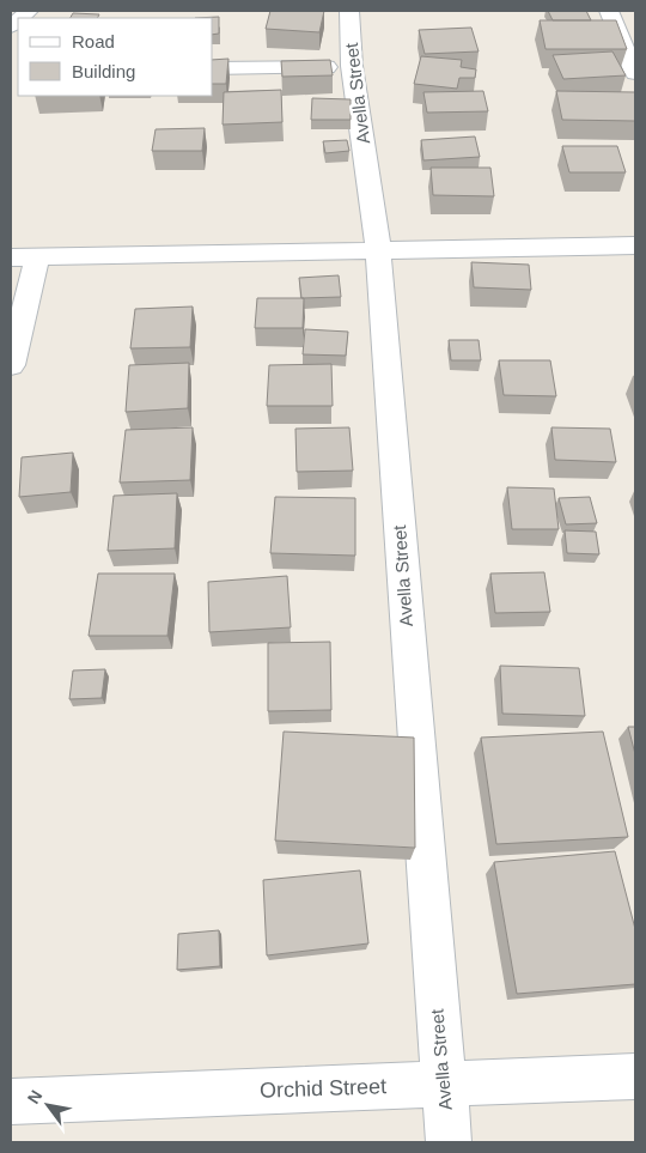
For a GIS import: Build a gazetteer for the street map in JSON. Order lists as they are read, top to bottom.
{
  "streets": {
    "street": ["Avella Street", "Orchid Street"]
  },
  "crossings": [
    ["Avella Street", "Orchid Street"]
  ],
  "legend": ["Road", "Building"],
  "north": "top left"
}
